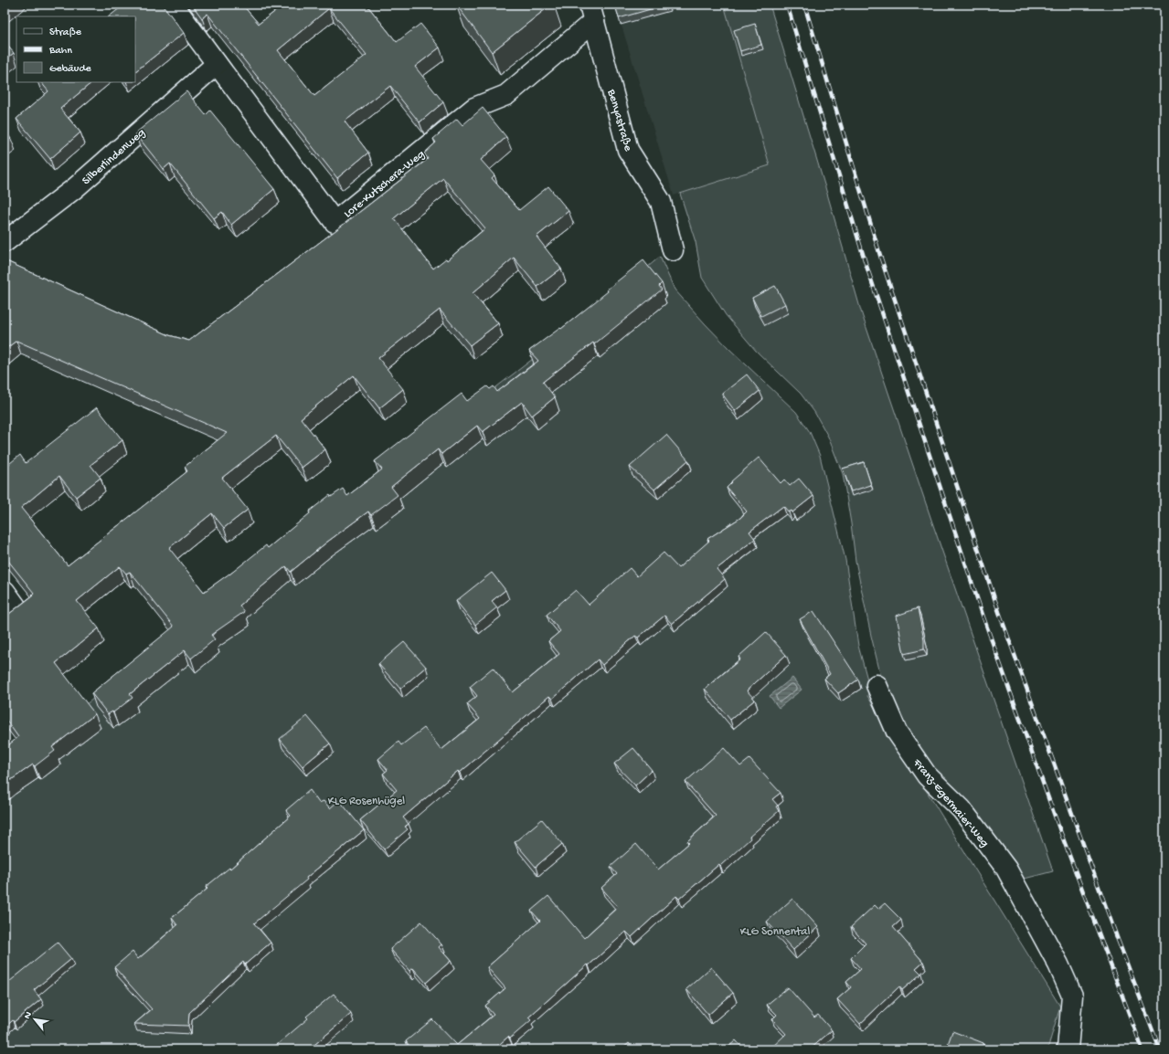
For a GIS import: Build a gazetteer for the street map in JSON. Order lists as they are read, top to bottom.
{
  "streets": {
    "street": [
      "Benyastraße",
      "Silberlindenweg",
      "Lore-Kutschera-Weg",
      "Franz-Egermaier-Weg"
    ]
  },
  "crossings": [
    ["Benyastraße", "Lore-Kutschera-Weg"],
    ["Silberlindenweg", "Lore-Kutschera-Weg"]
  ],
  "parks": ["KLG Rosenhügel", "KLG Sonnental"],
  "legend": ["Straße", "Bahn", "Gebäude"],
  "north": "top left"
}
